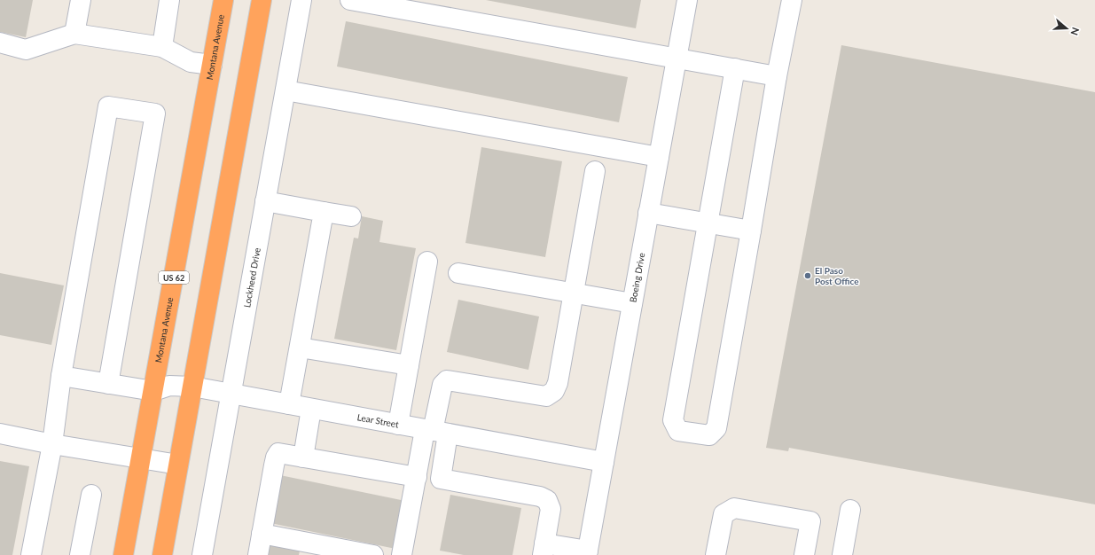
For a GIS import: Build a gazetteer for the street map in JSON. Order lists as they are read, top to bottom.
{
  "streets": {
    "highway": ["Montana Avenue", "US 62"],
    "street": ["Lockheed Drive", "Boeing Drive", "Lear Street"]
  },
  "crossings": [
    ["Montana Avenue", "Lear Street"],
    ["Lockheed Drive", "Lear Street"],
    ["Boeing Drive", "Lear Street"]
  ],
  "places": ["El Paso Post Office"],
  "north": "right"
}
